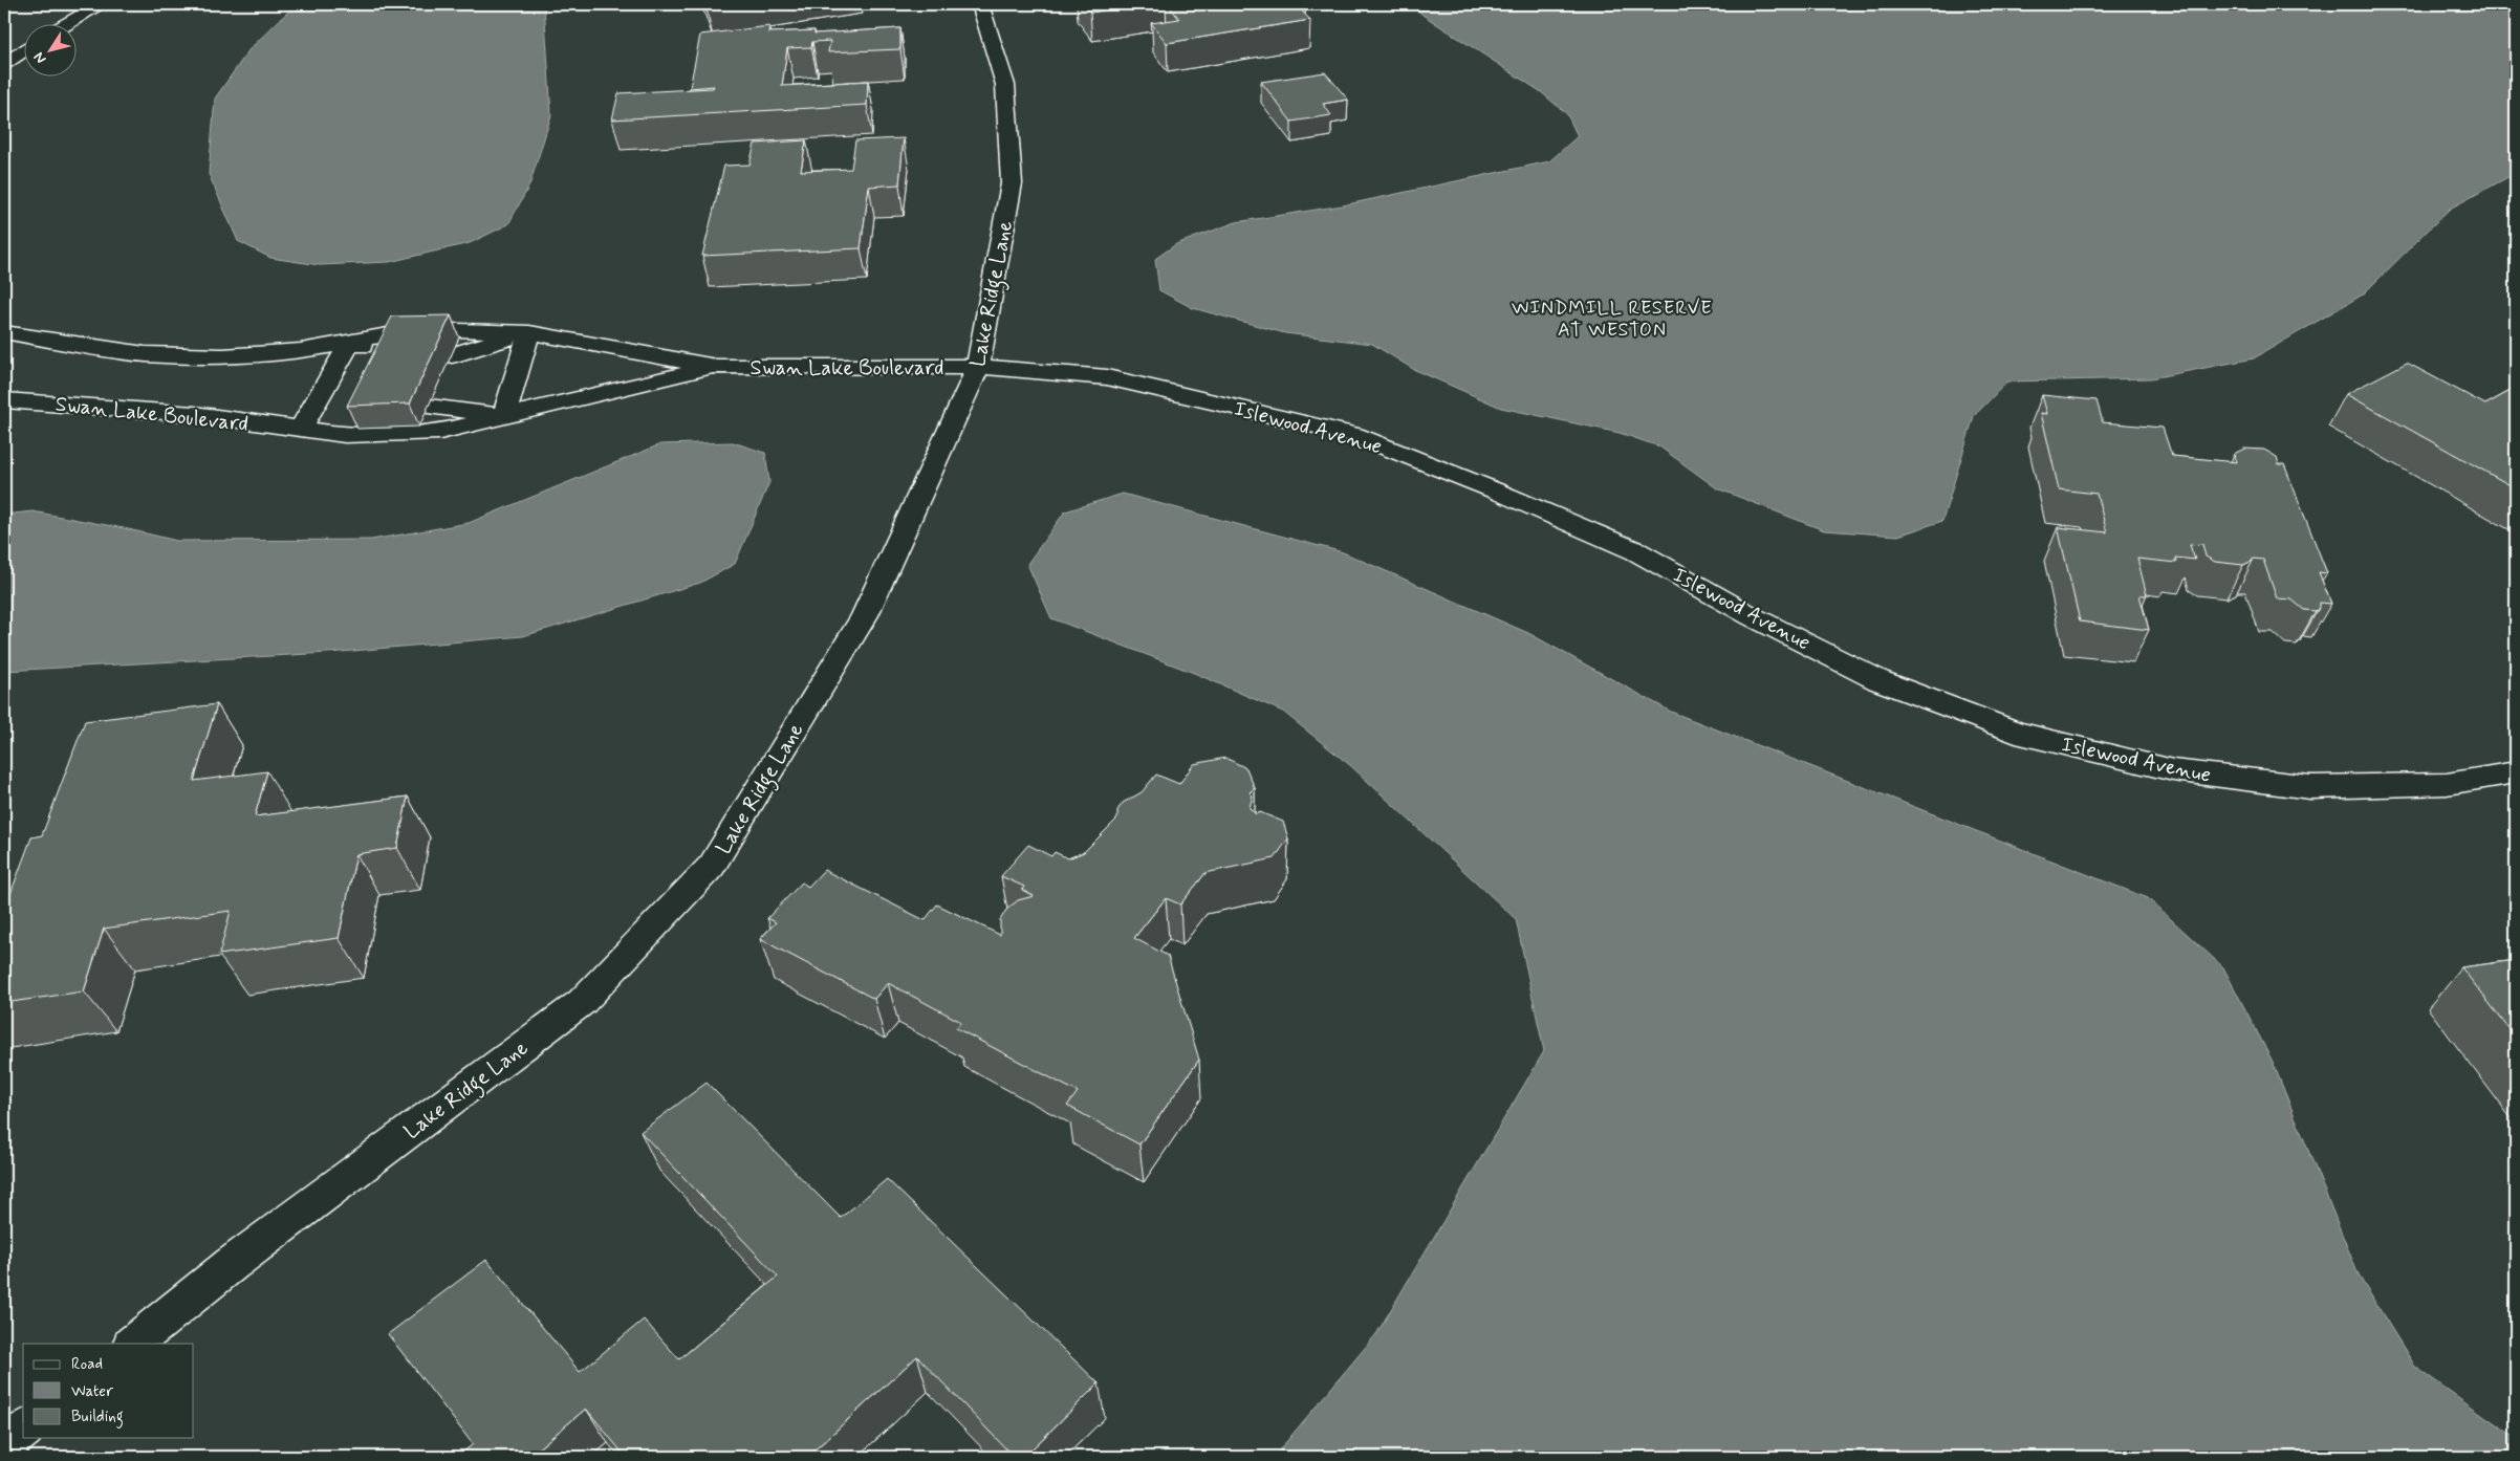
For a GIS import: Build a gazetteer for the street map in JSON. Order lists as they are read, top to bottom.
{
  "streets": {
    "street": ["Lake Ridge Lane", "Swan Lake Boulevard", "Islewood Avenue"]
  },
  "crossings": [
    ["Lake Ridge Lane", "Swan Lake Boulevard"],
    ["Lake Ridge Lane", "Islewood Avenue"],
    ["Swan Lake Boulevard", "Islewood Avenue"]
  ],
  "districts": ["WINDMILL RESERVE AT WESTON"],
  "legend": ["Road", "Water", "Building"],
  "north": "bottom left"
}
